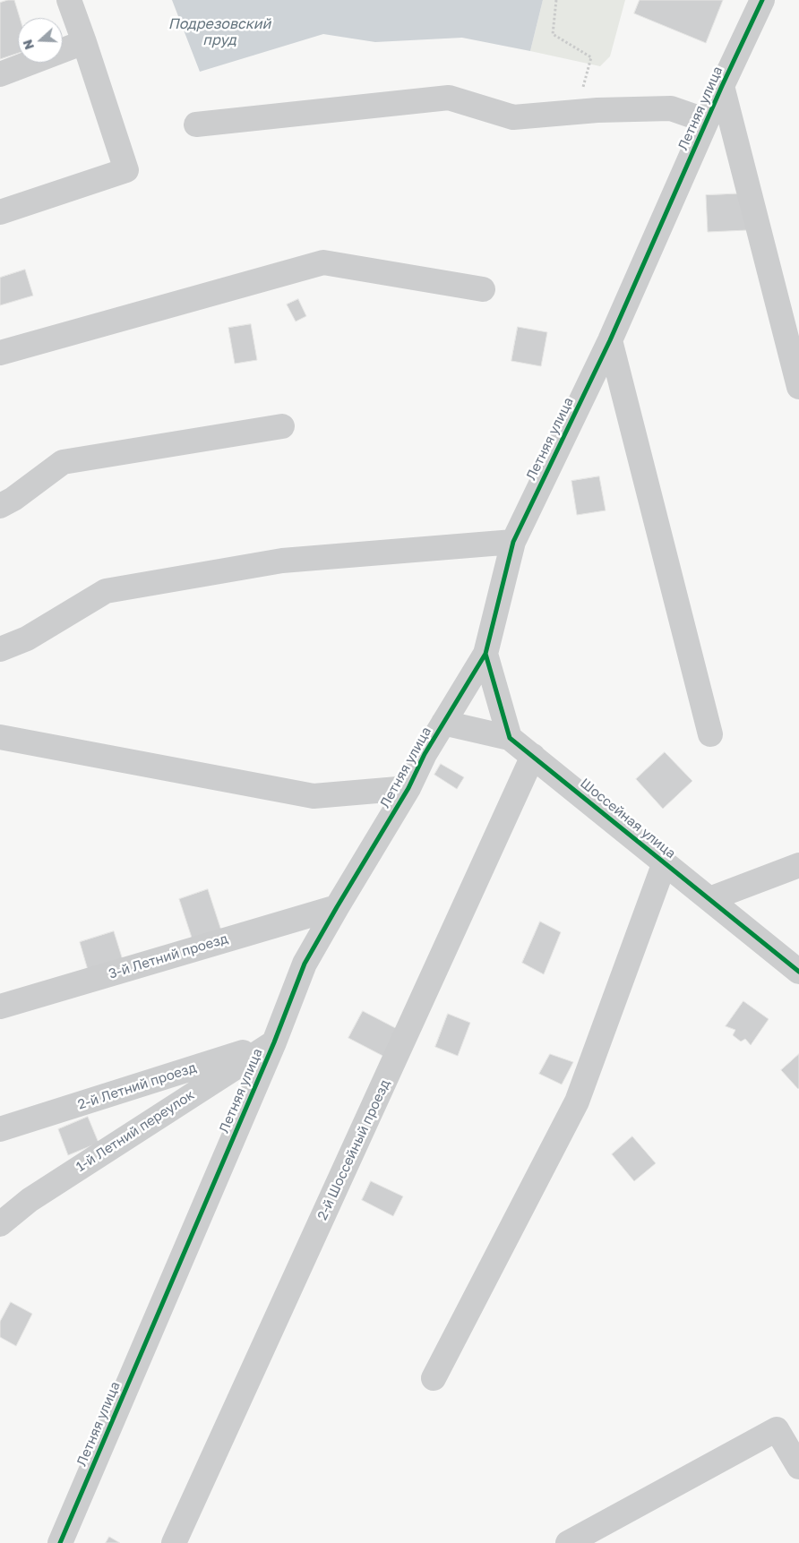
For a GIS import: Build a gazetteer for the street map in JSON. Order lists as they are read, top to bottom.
{
  "streets": {
    "street": [
      "Летняя улица",
      "Шоссейная улица",
      "3-й Летний проезд",
      "2-й Летний проезд",
      "1-й Летний переулок",
      "2-й Шоссейный проезд"
    ]
  },
  "crossings": [
    ["Летняя улица", "3-й Летний проезд"],
    ["Летняя улица", "2-й Летний проезд"],
    ["Летняя улица", "1-й Летний переулок"],
    ["Шоссейная улица", "2-й Шоссейный проезд"],
    ["2-й Летний проезд", "1-й Летний переулок"]
  ],
  "water": ["Подрезовский пруд"],
  "north": "left"
}
